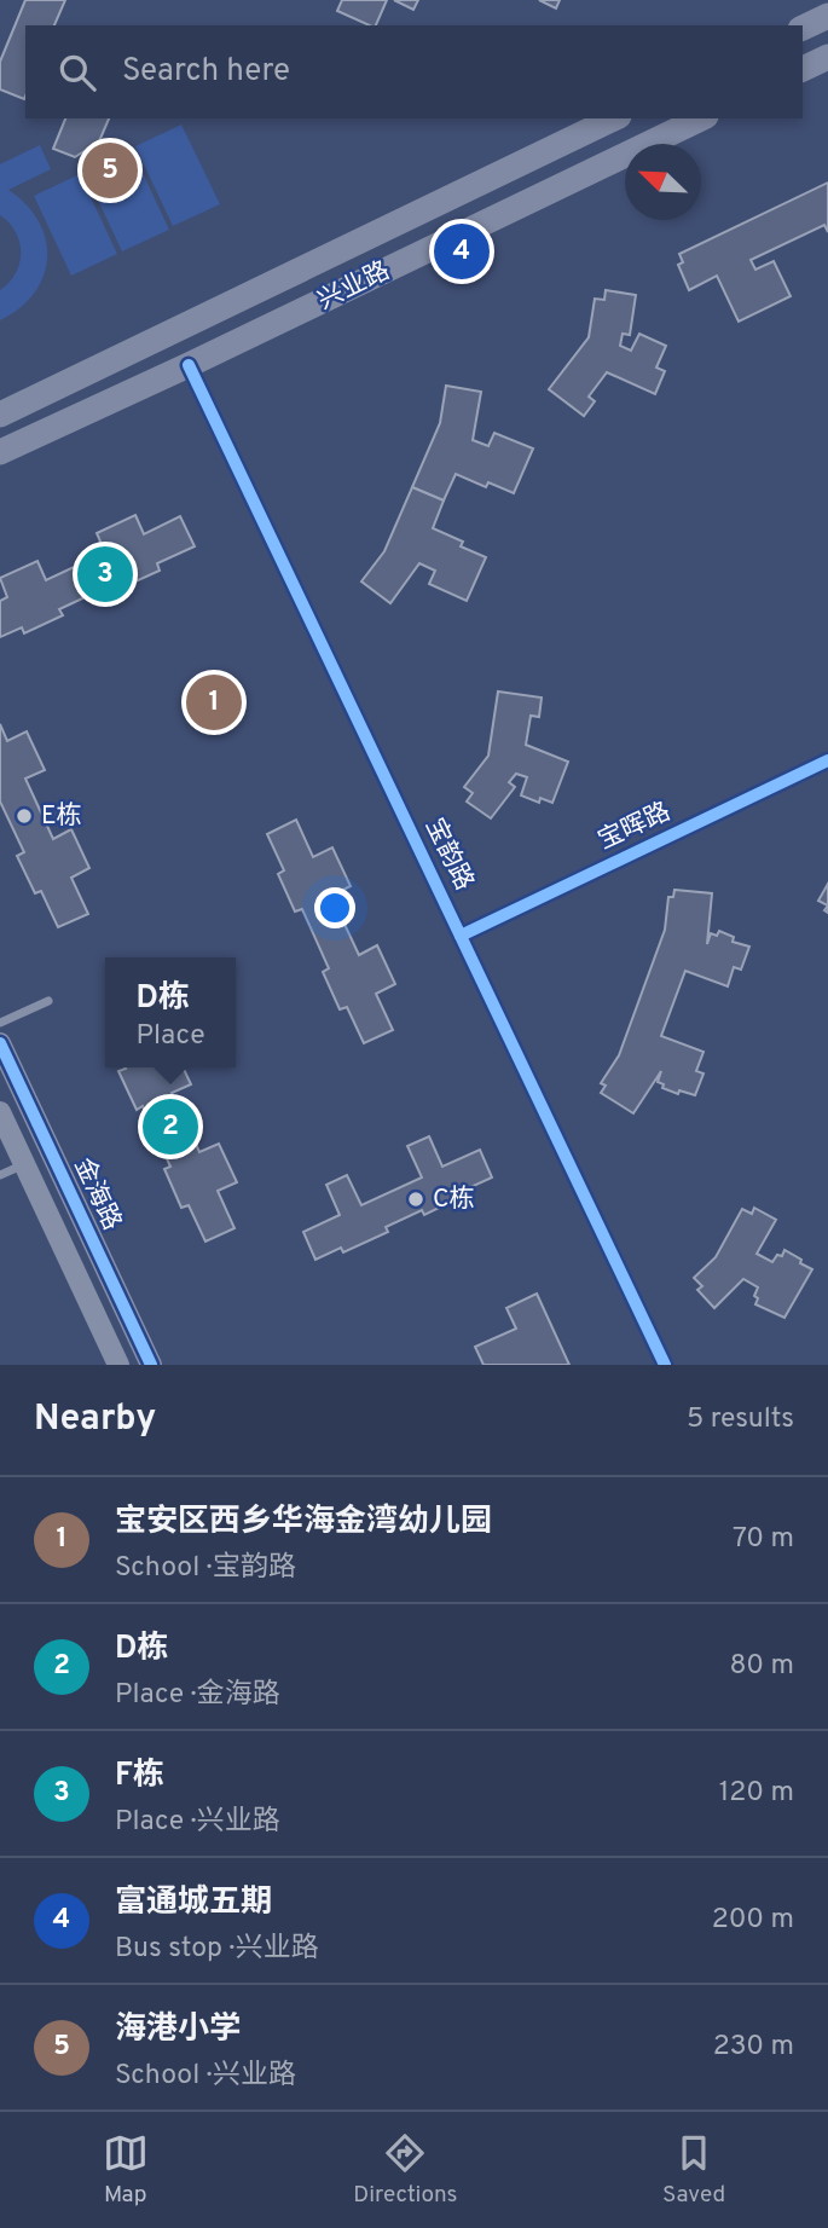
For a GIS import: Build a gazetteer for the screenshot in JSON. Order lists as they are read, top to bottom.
{
  "streets": {
    "main road": ["兴业路"],
    "street": ["宝晖路", "宝韵路", "金海路"]
  },
  "crossings": [
    ["兴业路", "宝韵路"],
    ["宝晖路", "宝韵路"]
  ],
  "places": ["E栋", "C栋"],
  "north": "top left",
  "page": {
    "search": "Search here",
    "pins": [
      "5",
      "4",
      "3",
      "1",
      "2"
    ],
    "popup": ["D栋", "Place"],
    "heading": ["Nearby", "5 results"],
    "list": [
      {
        "mark": "1",
        "name": "宝安区西乡华海金湾幼儿园",
        "note": "School · 宝韵路",
        "value": "70 m"
      },
      {
        "mark": "2",
        "name": "D栋",
        "note": "Place · 金海路",
        "value": "80 m"
      },
      {
        "mark": "3",
        "name": "F栋",
        "note": "Place · 兴业路",
        "value": "120 m"
      },
      {
        "mark": "4",
        "name": "富通城五期",
        "note": "Bus stop · 兴业路",
        "value": "200 m"
      },
      {
        "mark": "5",
        "name": "海港小学",
        "note": "School · 兴业路",
        "value": "230 m"
      }
    ],
    "nav": ["Map", "Directions", "Saved"]
  }
}
